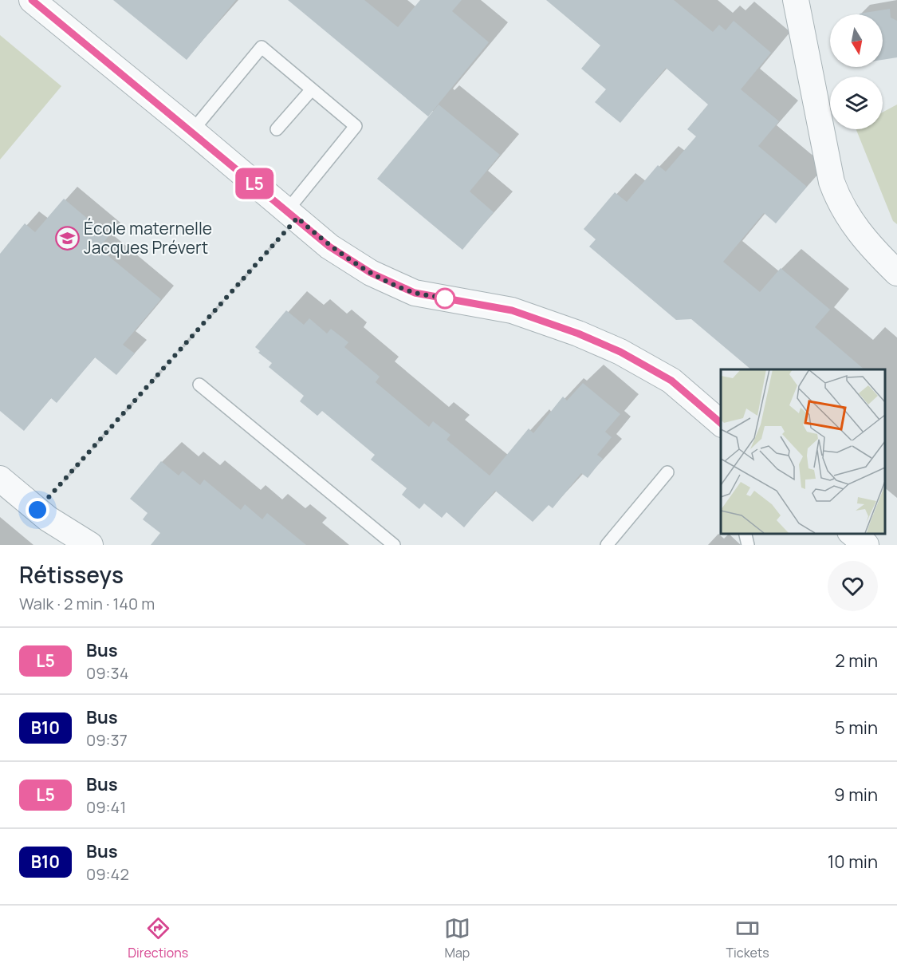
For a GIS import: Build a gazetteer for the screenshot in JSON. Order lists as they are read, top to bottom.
{
  "places": {
    "school or university": ["École maternelle Jacques Prévert"]
  },
  "lines": ["bus line L5"],
  "north": "bottom",
  "page": {
    "on_map": "L5",
    "heading": ["Rétisseys", "Walk · 2 min · 140 m"],
    "list": [
      {
        "mark": "L5",
        "name": "Bus",
        "note": "09:34",
        "value": "2 min"
      },
      {
        "mark": "B10",
        "name": "Bus",
        "note": "09:37",
        "value": "5 min"
      },
      {
        "mark": "L5",
        "name": "Bus",
        "note": "09:41",
        "value": "9 min"
      },
      {
        "mark": "B10",
        "name": "Bus",
        "note": "09:42",
        "value": "10 min"
      }
    ],
    "tabs": ["Directions", "Map", "Tickets"]
  }
}
